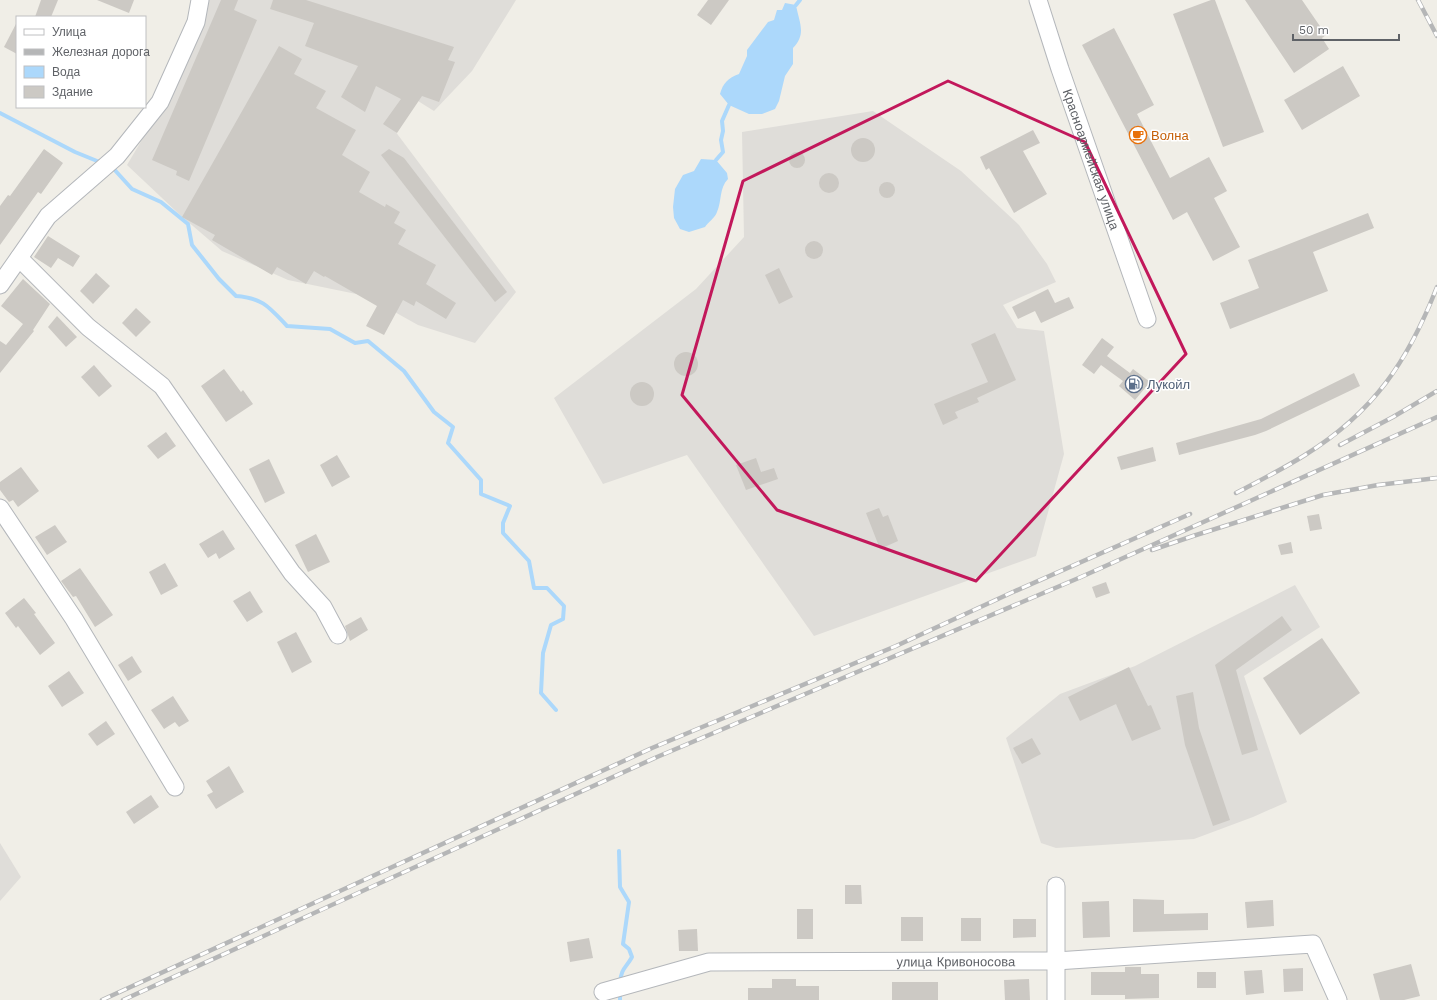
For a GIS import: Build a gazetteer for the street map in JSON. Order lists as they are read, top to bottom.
{
  "streets": {
    "street": ["Красноармейская улица", "улица Кривоносова"]
  },
  "places": {
    "cafe": ["Волна"],
    "fuel station": ["Лукойл"]
  },
  "legend": [
    "Улица",
    "Железная дорога",
    "Вода",
    "Здание"
  ],
  "scale_bar": "50 m"
}
